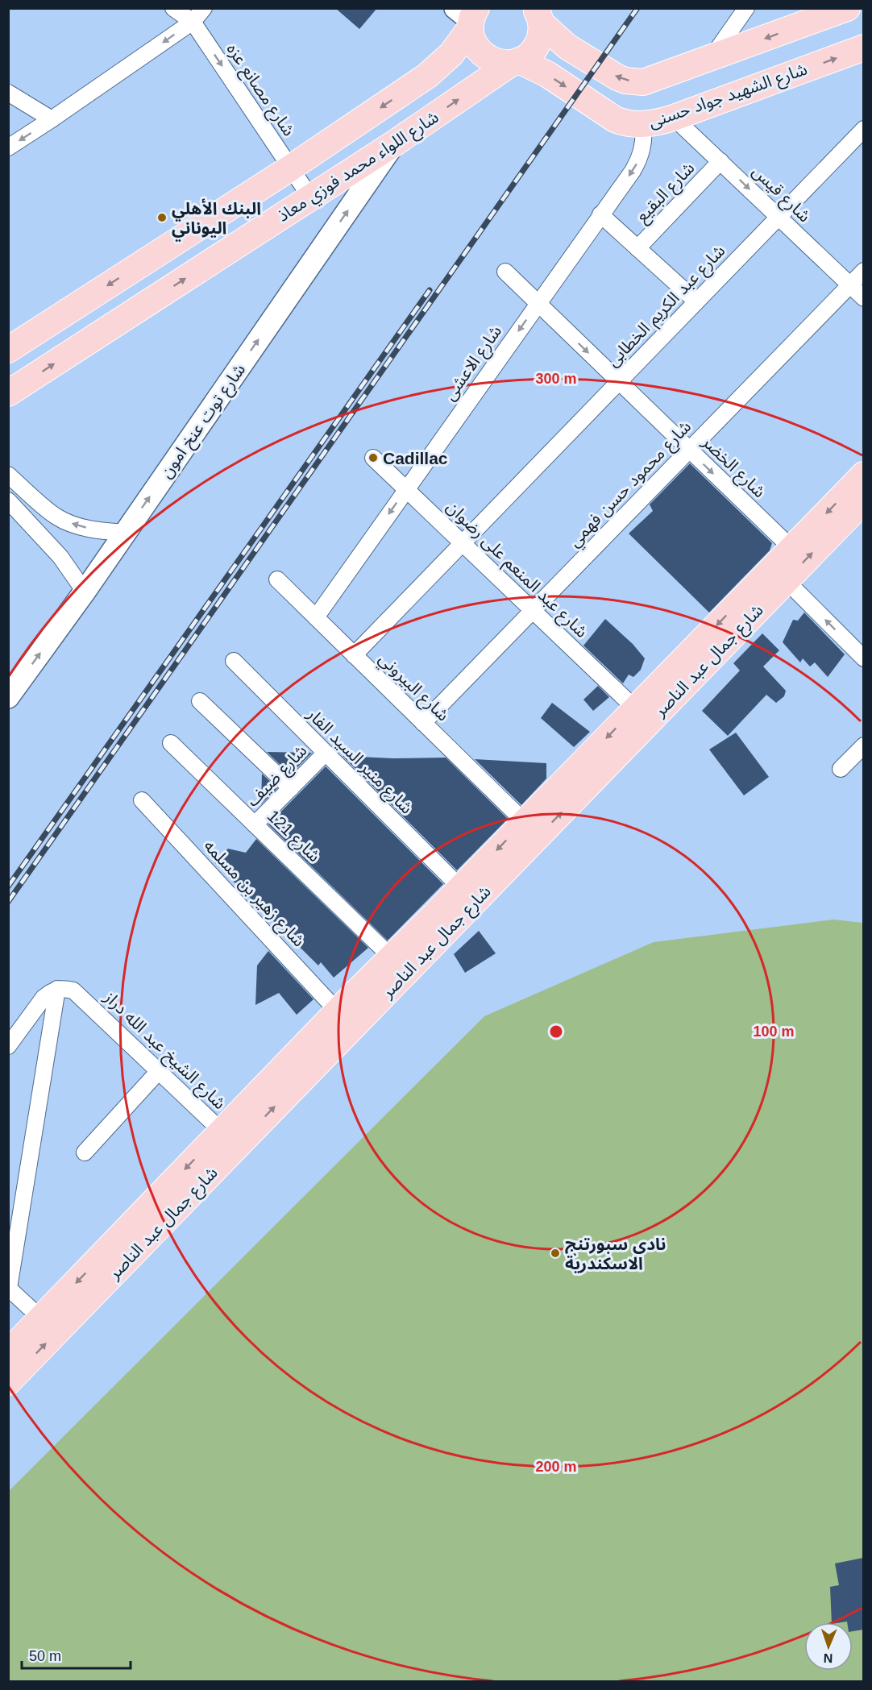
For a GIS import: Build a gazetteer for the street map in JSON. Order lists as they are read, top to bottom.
{
  "streets": {
    "main road": ["شارع الشهيد جواد حسنى", "شارع اللواء محمد فوزي معاذ", "شارع جمال عبد الناصر"],
    "street": [
      "شارع مصانع عزه",
      "شارع البقيع",
      "شارع قيس",
      "شارع عبد الكريم الخطابى",
      "شارع الاعشى",
      "شارع توت عنخ امون",
      "شارع الخضر",
      "شارع محمود حسن فهمي",
      "شارع عبد المنعم على رضوان",
      "شارع البيروني",
      "شارع منير السيد الفار",
      "شارع ضيف",
      "شارع 121",
      "شارع زهير بن مسلمه",
      "شارع الشيخ عبد الله دراز"
    ]
  },
  "crossings": [
    ["شارع مصانع عزه", "شارع اللواء محمد فوزي معاذ"],
    ["شارع الشهيد جواد حسنى", "شارع اللواء محمد فوزي معاذ"],
    ["شارع الشهيد جواد حسنى", "شارع قيس"],
    ["شارع الشهيد جواد حسنى", "شارع الاعشى"],
    ["شارع اللواء محمد فوزي معاذ", "شارع توت عنخ امون"],
    ["شارع البقيع", "شارع قيس"],
    ["شارع قيس", "شارع عبد الكريم الخطابى"],
    ["شارع قيس", "شارع محمود حسن فهمي"],
    ["شارع عبد الكريم الخطابى", "شارع الخضر"],
    ["شارع عبد الكريم الخطابى", "شارع عبد المنعم على رضوان"],
    ["شارع عبد الكريم الخطابى", "شارع البيروني"],
    ["شارع الاعشى", "شارع الخضر"],
    ["شارع الاعشى", "شارع عبد المنعم على رضوان"],
    ["شارع الاعشى", "شارع البيروني"],
    ["شارع الخضر", "شارع محمود حسن فهمي"],
    ["شارع الخضر", "شارع جمال عبد الناصر"],
    ["شارع محمود حسن فهمي", "شارع عبد المنعم على رضوان"],
    ["شارع محمود حسن فهمي", "شارع البيروني"],
    ["شارع عبد المنعم على رضوان", "شارع جمال عبد الناصر"],
    ["شارع جمال عبد الناصر", "شارع البيروني"],
    ["شارع جمال عبد الناصر", "شارع منير السيد الفار"],
    ["شارع جمال عبد الناصر", "شارع 121"],
    ["شارع جمال عبد الناصر", "شارع زهير بن مسلمه"],
    ["شارع جمال عبد الناصر", "شارع الشيخ عبد الله دراز"],
    ["شارع منير السيد الفار", "شارع ضيف"],
    ["شارع ضيف", "شارع 121"]
  ],
  "one_way": ["شارع مصانع عزه", "شارع الاعشى", "شارع توت عنخ امون"],
  "places": ["البنك الأهلي اليوناني", "Cadillac", "نادي سبورتنج الاسكندرية"],
  "scale_bar": "50 m",
  "north": "bottom",
  "rings": ["300 m", "100 m", "200 m"]
}
